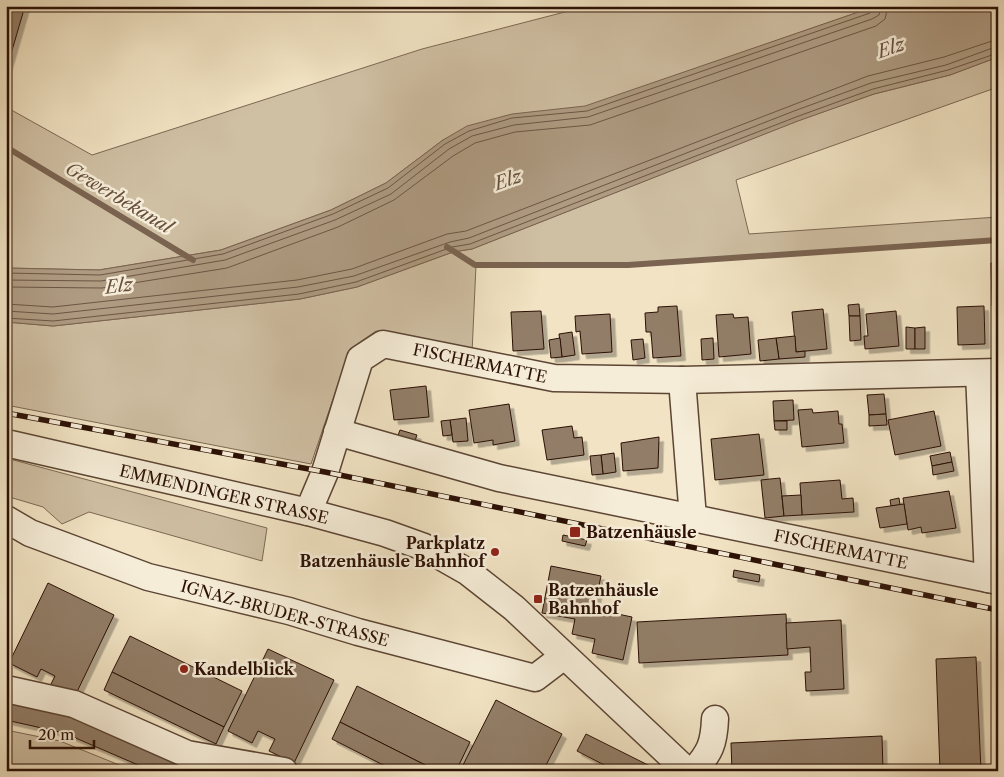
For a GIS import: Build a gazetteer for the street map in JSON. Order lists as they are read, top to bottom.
{
  "streets": {
    "street": ["FISCHERMATTE", "EMMENDINGER STRASSE", "IGNAZ-BRUDER-STRASSE"]
  },
  "crossings": [
    ["FISCHERMATTE", "EMMENDINGER STRASSE"],
    ["EMMENDINGER STRASSE", "IGNAZ-BRUDER-STRASSE"]
  ],
  "water": ["Elz", "Gewerbekanal"],
  "places": {
    "transit": ["Batzenhäusle", "Batzenhäusle Bahnhof"],
    "other": ["Parkplatz Batzenhäusle Bahnhof", "Kandelblick"]
  },
  "scale_bar": "20 m"
}
